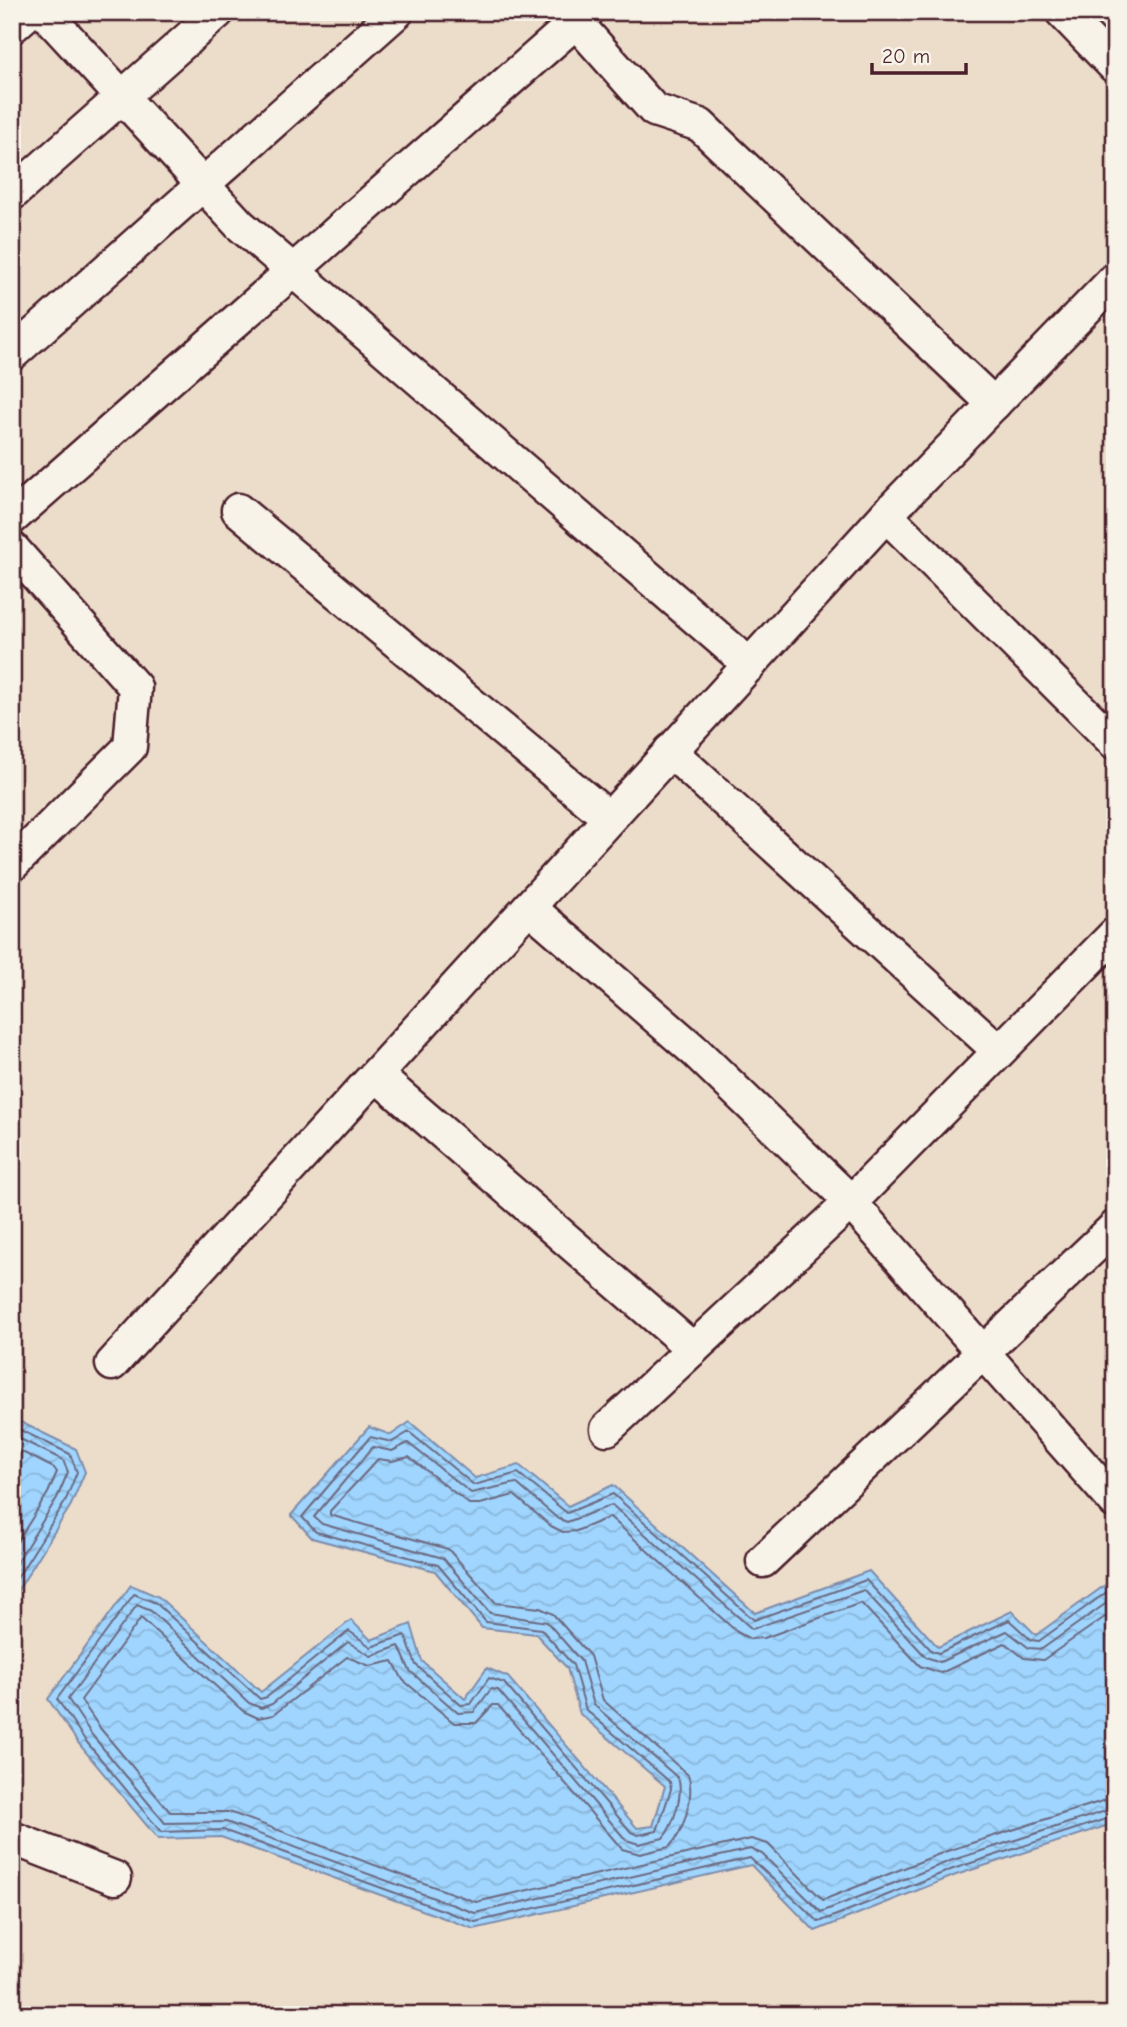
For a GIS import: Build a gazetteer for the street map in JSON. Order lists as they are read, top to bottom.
{
  "scale_bar": "20 m"
}
